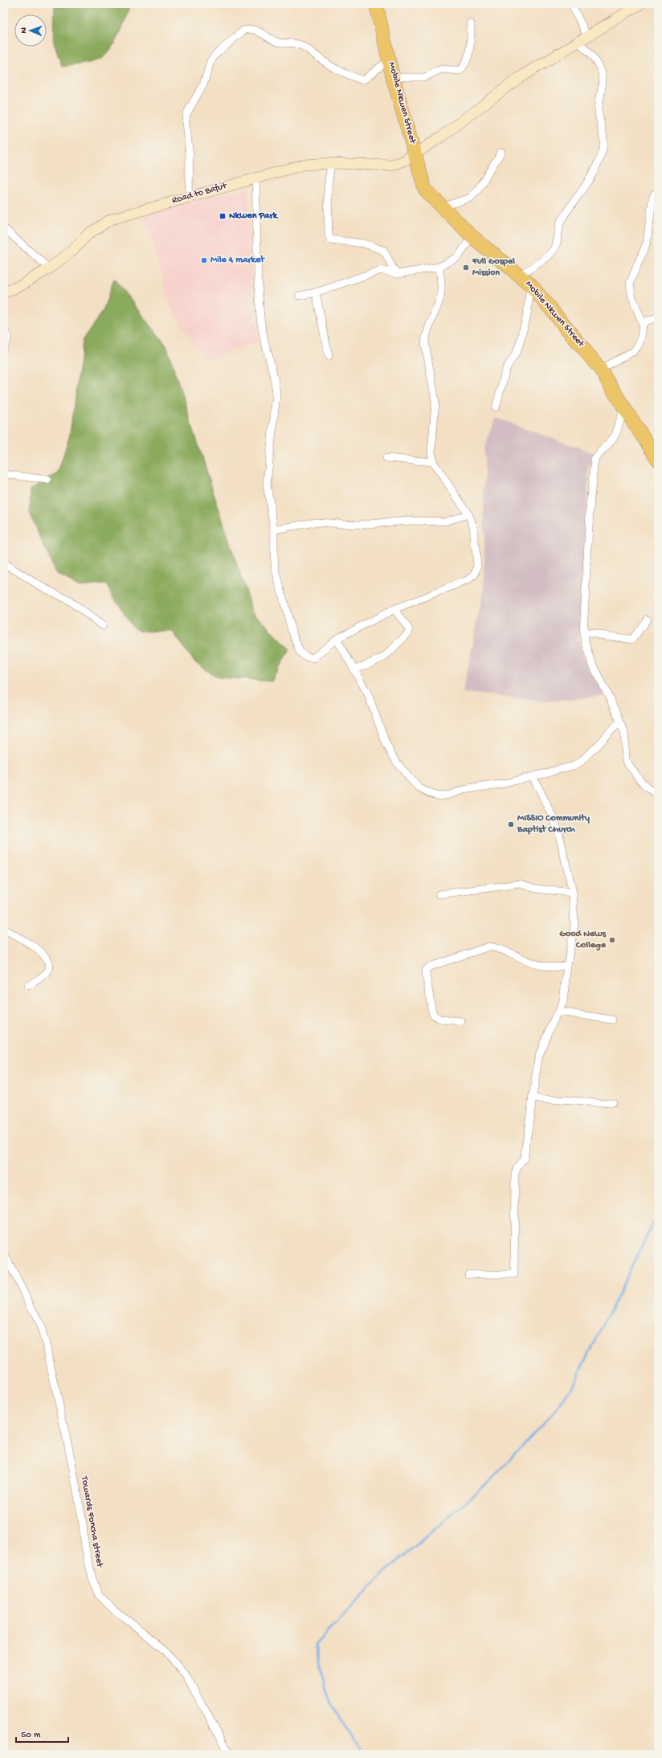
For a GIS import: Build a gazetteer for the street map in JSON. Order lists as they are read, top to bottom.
{
  "streets": {
    "highway": ["Mobile Nkwen Street"],
    "street": ["Road to Bafut", "Towards Foncha street"]
  },
  "crossings": [
    ["Mobile Nkwen Street", "Road to Bafut"]
  ],
  "places": {
    "transit": ["Nkwen Park"],
    "other": [
      "Mile 4 market",
      "Full Gospel Mission",
      "MISSIO Community Baptist Church",
      "Good News College"
    ]
  },
  "scale_bar": "50 m",
  "north": "left"
}
